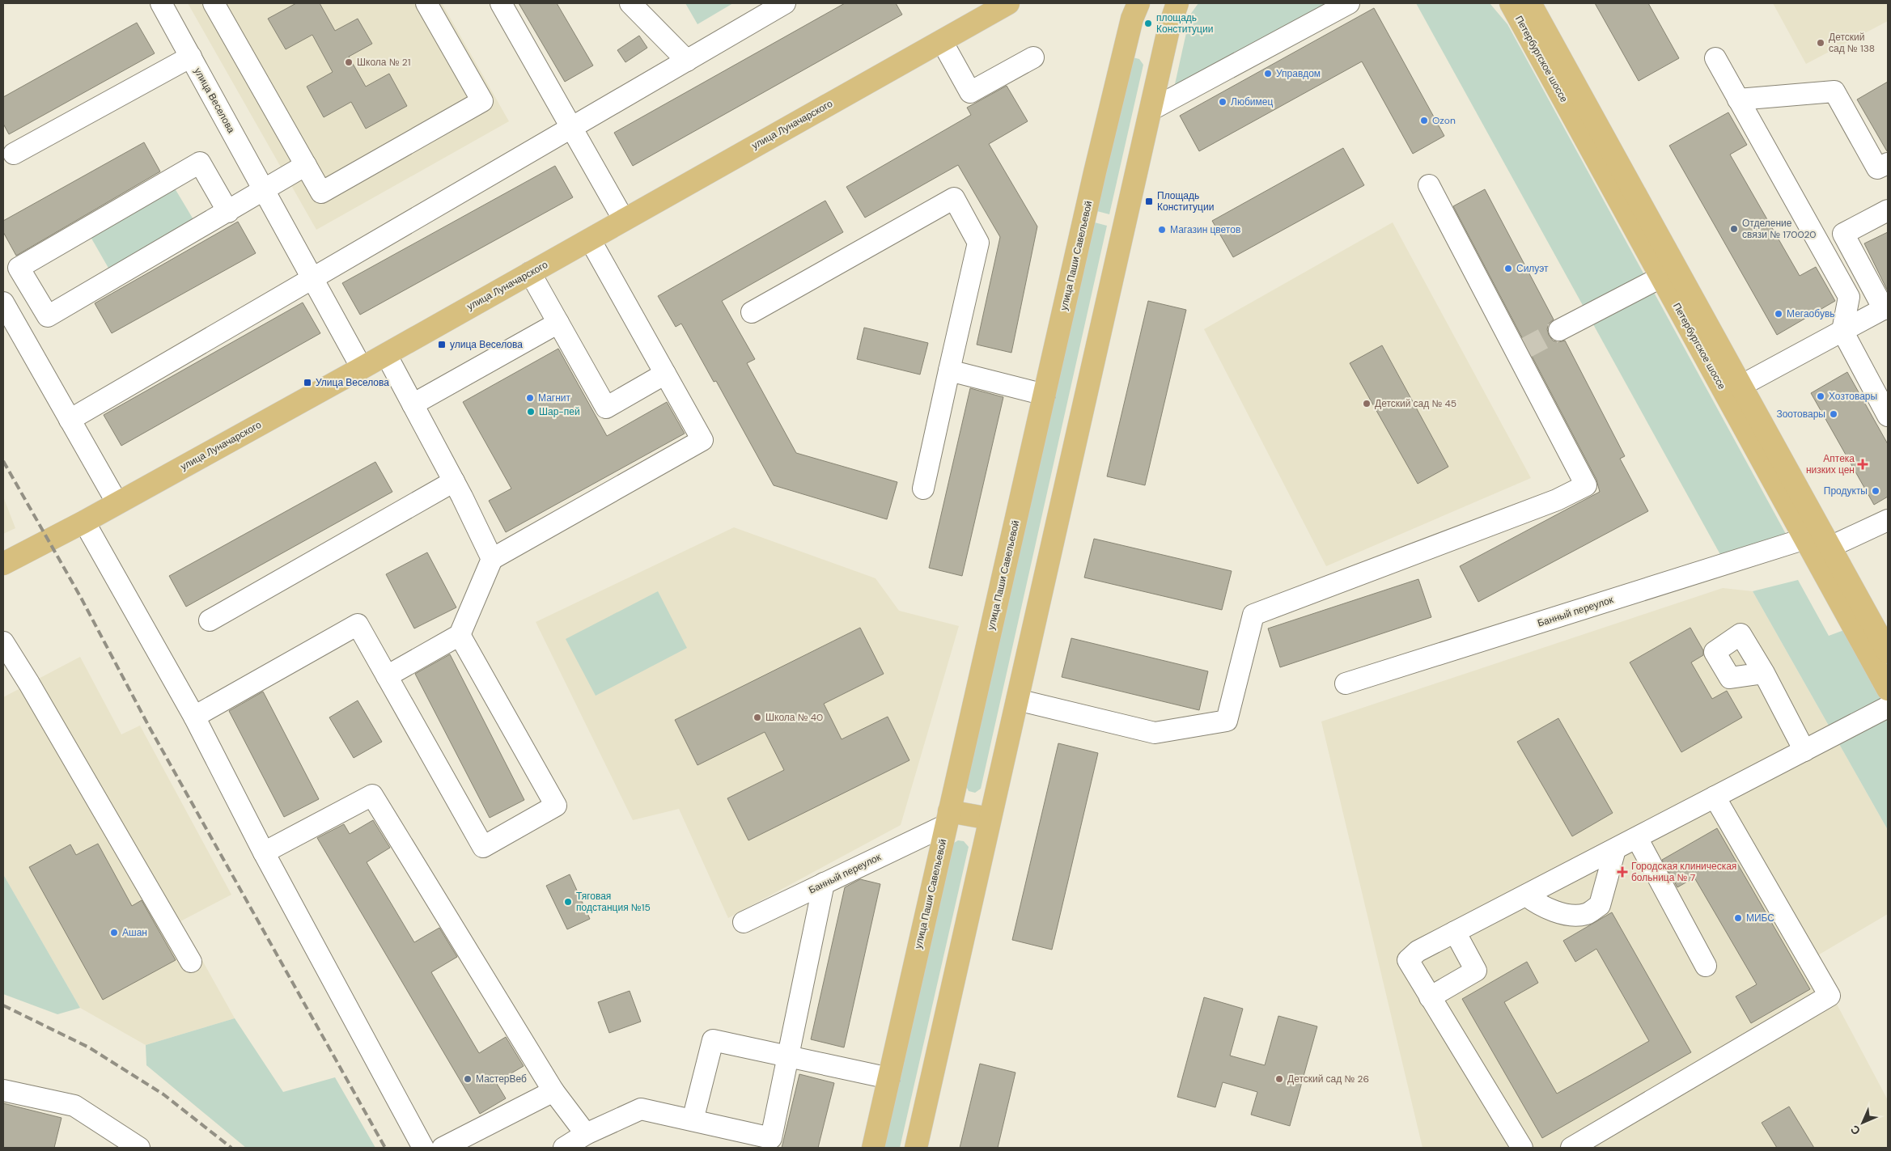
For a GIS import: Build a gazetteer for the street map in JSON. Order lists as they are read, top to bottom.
{
  "streets": {
    "main road": ["Петербургское шоссе", "улица Луначарского", "улица Паши Савельевой"],
    "street": ["улица Веселова", "Банный переулок"]
  },
  "crossings": [
    ["Петербургское шоссе", "Банный переулок"],
    ["улица Веселова", "улица Луначарского"],
    ["улица Паши Савельевой", "Банный переулок"]
  ],
  "places": {
    "other": [
      "площадь Конституции",
      "Детский сад № 138",
      "Школа № 21",
      "Управдом",
      "Любимец",
      "Ozon",
      "Отделение связи № 170020",
      "Магазин цветов",
      "Силуэт",
      "Мегаобувь",
      "Хозтовары",
      "Магнит",
      "Детский сад № 45",
      "Шар-пей",
      "Зоотовары",
      "Продукты",
      "Школа № 40",
      "Тяговая подстанция №15",
      "МИБС",
      "Ашан",
      "МастерВеб",
      "Детский сад № 26"
    ],
    "transit": ["Площадь Конституции", "улица Веселова", "Улица Веселова"],
    "health": ["Аптека низких цен", "Городская клиническая больница № 7"]
  },
  "north": "bottom left"
}
